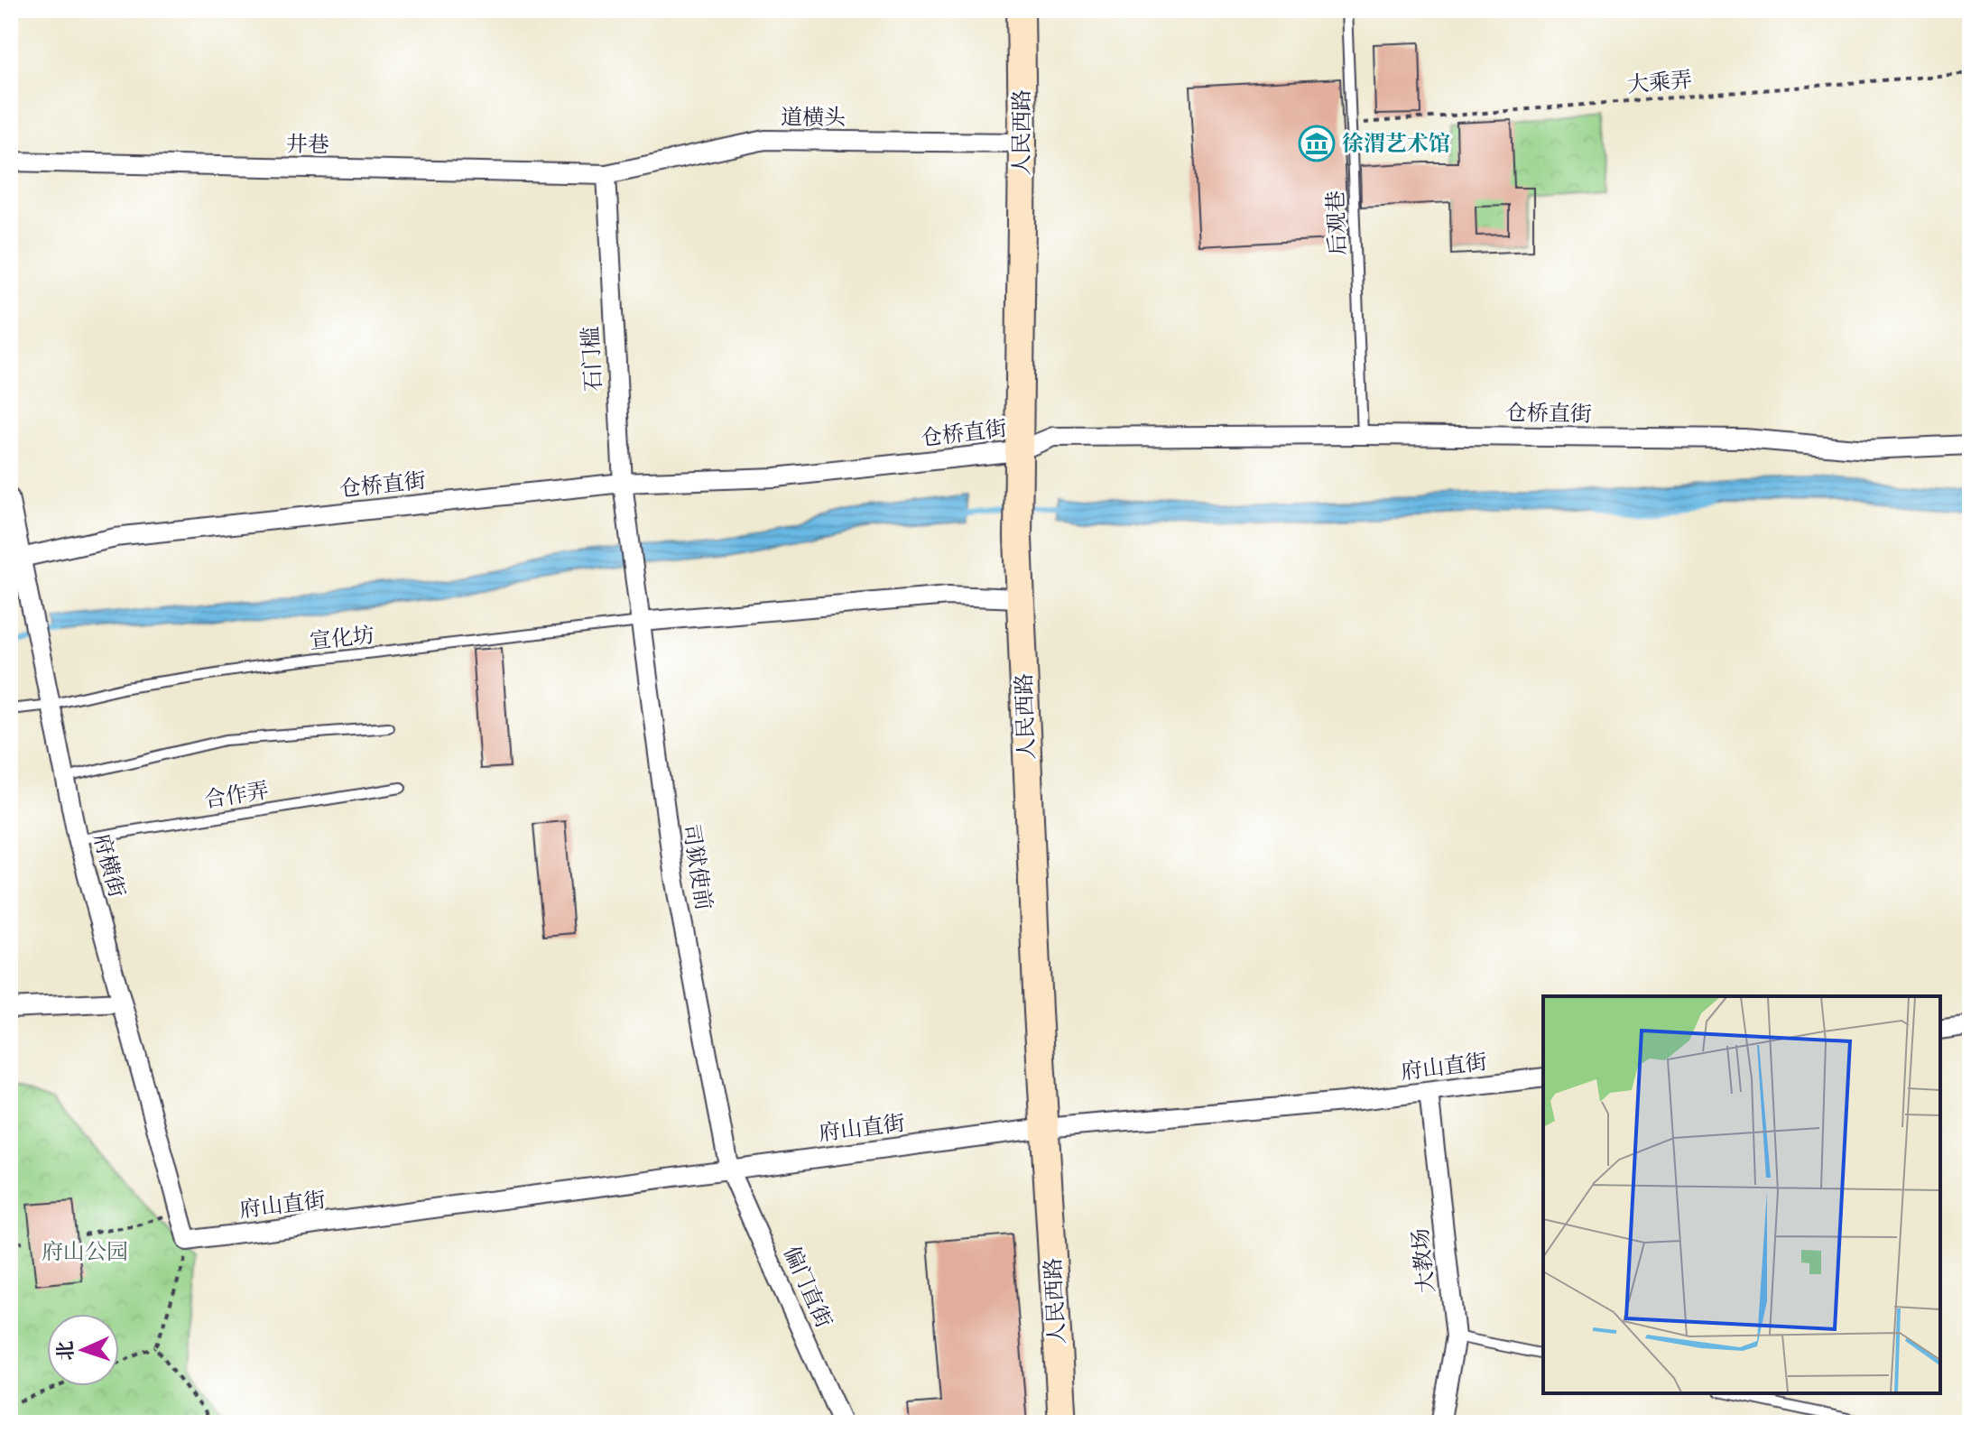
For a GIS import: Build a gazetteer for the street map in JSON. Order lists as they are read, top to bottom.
{
  "streets": {
    "main road": ["人民西路"],
    "street": [
      "道横头",
      "井巷",
      "石门槛",
      "仓桥直街",
      "府横街",
      "司狱使前",
      "府山直街",
      "大教场",
      "偏门直街"
    ],
    "lane": ["后观巷", "宣化坊", "合作弄"],
    "path": ["大乘弄"]
  },
  "crossings": [
    ["大乘弄", "后观巷"],
    ["道横头", "人民西路"],
    ["道横头", "井巷"],
    ["道横头", "石门槛"],
    ["人民西路", "仓桥直街"],
    ["人民西路", "府山直街"],
    ["井巷", "石门槛"],
    ["后观巷", "仓桥直街"],
    ["石门槛", "仓桥直街"],
    ["石门槛", "司狱使前"],
    ["仓桥直街", "府横街"],
    ["宣化坊", "府横街"],
    ["宣化坊", "司狱使前"],
    ["合作弄", "府横街"],
    ["府横街", "府山直街"],
    ["司狱使前", "府山直街"],
    ["司狱使前", "偏门直街"],
    ["府山直街", "大教场"],
    ["府山直街", "偏门直街"]
  ],
  "parks": ["府山公园"],
  "places": {
    "museum": ["徐渭艺术馆"]
  },
  "north": "left"
}
